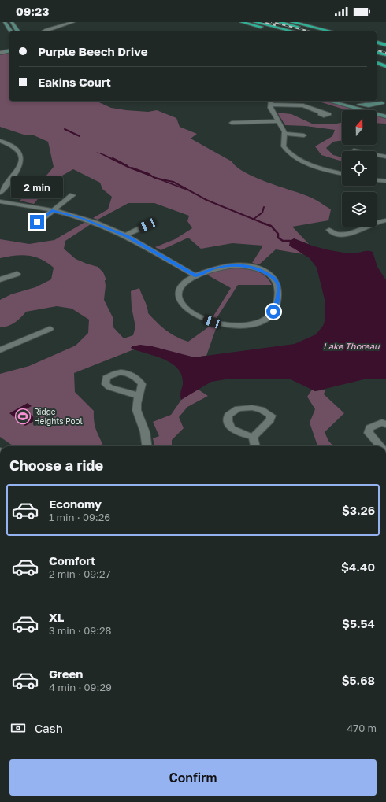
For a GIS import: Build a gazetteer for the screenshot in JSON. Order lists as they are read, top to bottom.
{
  "water": ["Lake Thoreau"],
  "places": {
    "sports": ["Ridge Heights Pool"]
  },
  "north": "top",
  "page": {
    "status": "09:23",
    "banner": ["Purple Beech Drive", "Eakins Court"],
    "bubble": "2 min",
    "heading": "Choose a ride",
    "list": [
      {
        "name": "Economy",
        "note": "1 min · 09:26",
        "value": "$3.26"
      },
      {
        "name": "Comfort",
        "note": "2 min · 09:27",
        "value": "$4.40"
      },
      {
        "name": "XL",
        "note": "3 min · 09:28",
        "value": "$5.54"
      },
      {
        "name": "Green",
        "note": "4 min · 09:29",
        "value": "$5.68"
      }
    ],
    "pay": ["Cash", "470 m"],
    "buttons": "Confirm"
  }
}
